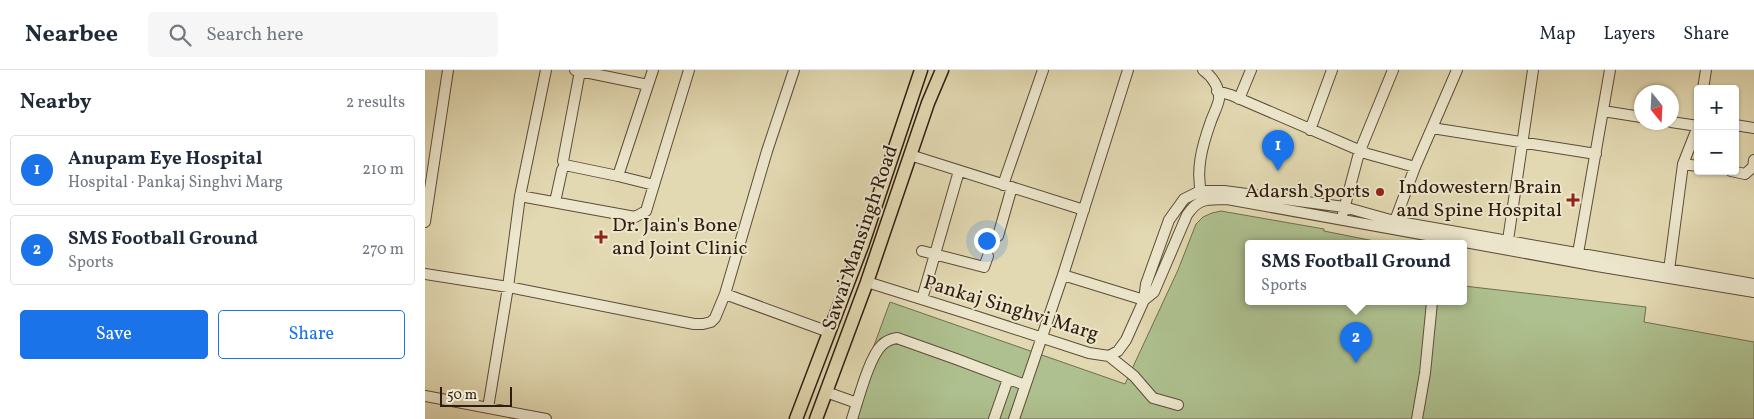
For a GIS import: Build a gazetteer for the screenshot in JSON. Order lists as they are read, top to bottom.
{
  "streets": {
    "main road": ["Sawai Mansingh Road"],
    "street": ["Pankaj Singhvi Marg"]
  },
  "crossings": [
    ["Sawai Mansingh Road", "Pankaj Singhvi Marg"]
  ],
  "places": {
    "other": ["Adarsh Sports"],
    "health": ["Indowestern Brain and Spine Hospital", "Dr. Jain's Bone and Joint Clinic"]
  },
  "scale_bar": "50 m",
  "north": "bottom",
  "page": {
    "header": "Nearbee",
    "search": "Search here",
    "nav": ["Map", "Layers", "Share"],
    "heading": ["Nearby", "2 results"],
    "map_buttons": ["+", "−"],
    "pins": ["1", "2"],
    "list": [
      {
        "mark": "1",
        "name": "Anupam Eye Hospital",
        "note": "Hospital · Pankaj Singhvi Marg",
        "value": "210 m"
      },
      {
        "mark": "2",
        "name": "SMS Football Ground",
        "note": "Sports",
        "value": "270 m"
      }
    ],
    "popup": ["SMS Football Ground", "Sports"],
    "buttons": ["Save", "Share"],
    "scale": "50 m"
  }
}
